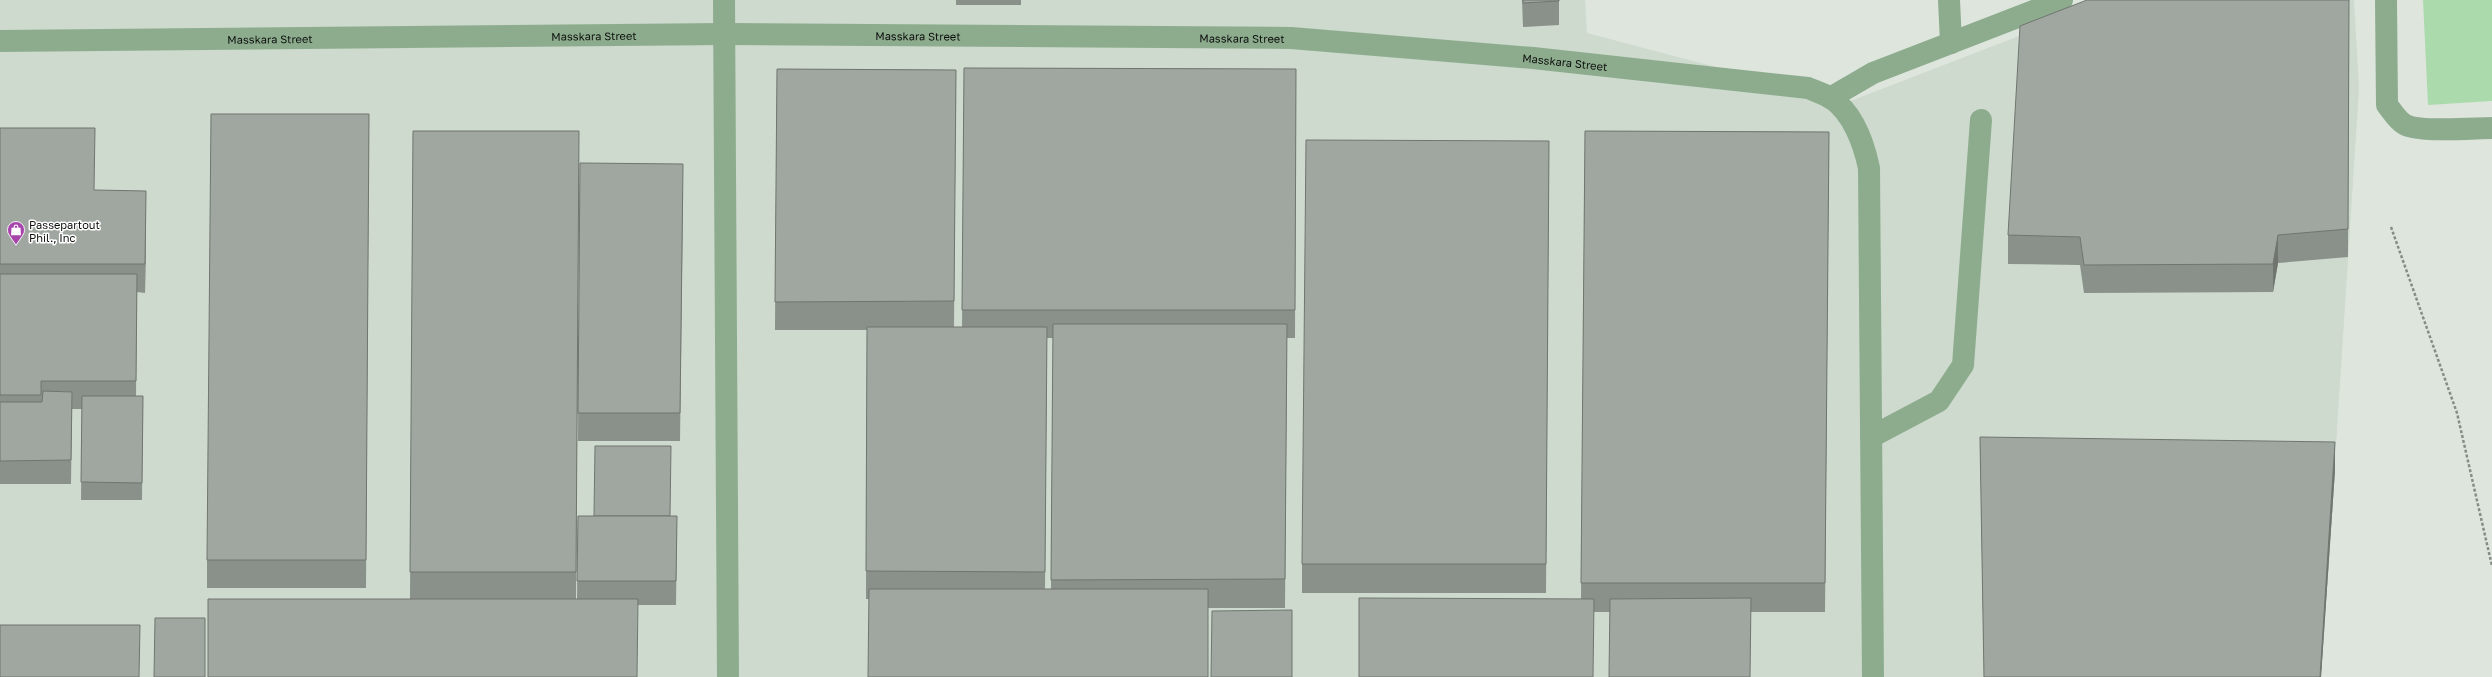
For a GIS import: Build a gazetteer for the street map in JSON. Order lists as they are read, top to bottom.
{
  "streets": {
    "street": ["Masskara Street"]
  },
  "places": {
    "shop": ["Passepartout Phil., Inc"]
  }
}
